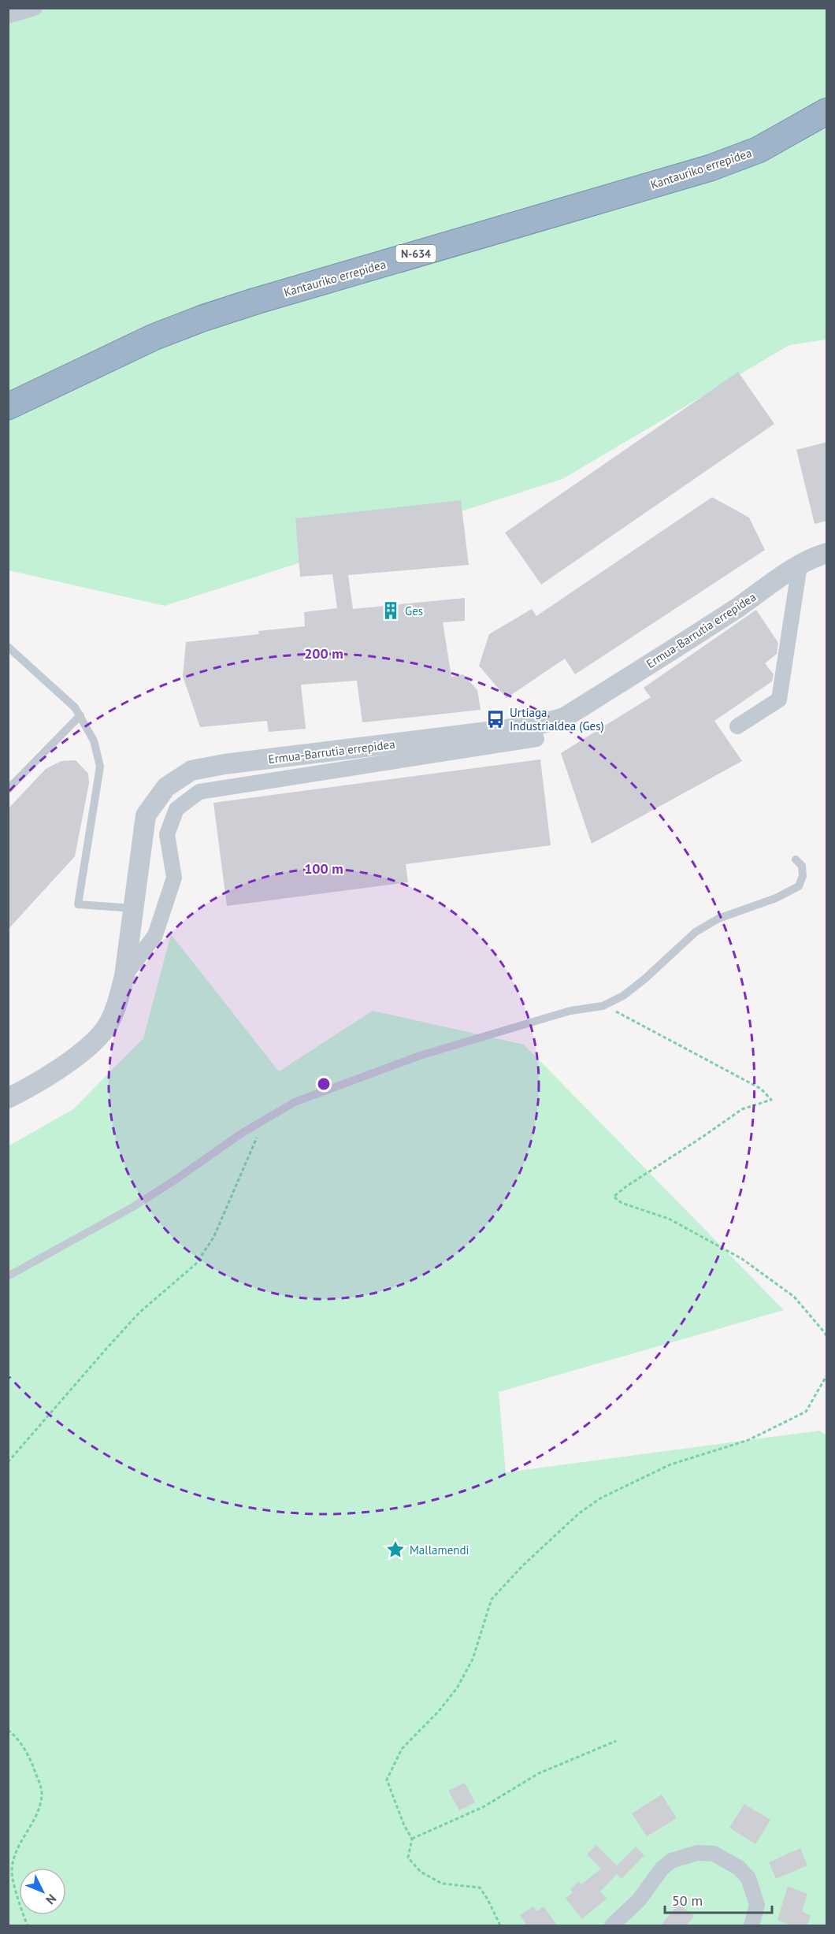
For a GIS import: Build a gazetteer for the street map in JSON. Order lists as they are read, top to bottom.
{
  "streets": {
    "highway": ["Kantauriko errepidea", "N-634"],
    "street": ["Ermua-Barrutia errepidea"]
  },
  "places": {
    "building": ["Ges"],
    "bus stop": ["Urtiaga Industrialdea (Ges)"],
    "place": ["Mallamendi"]
  },
  "scale_bar": "50 m",
  "north": "bottom right",
  "rings": ["200 m", "100 m"]
}
